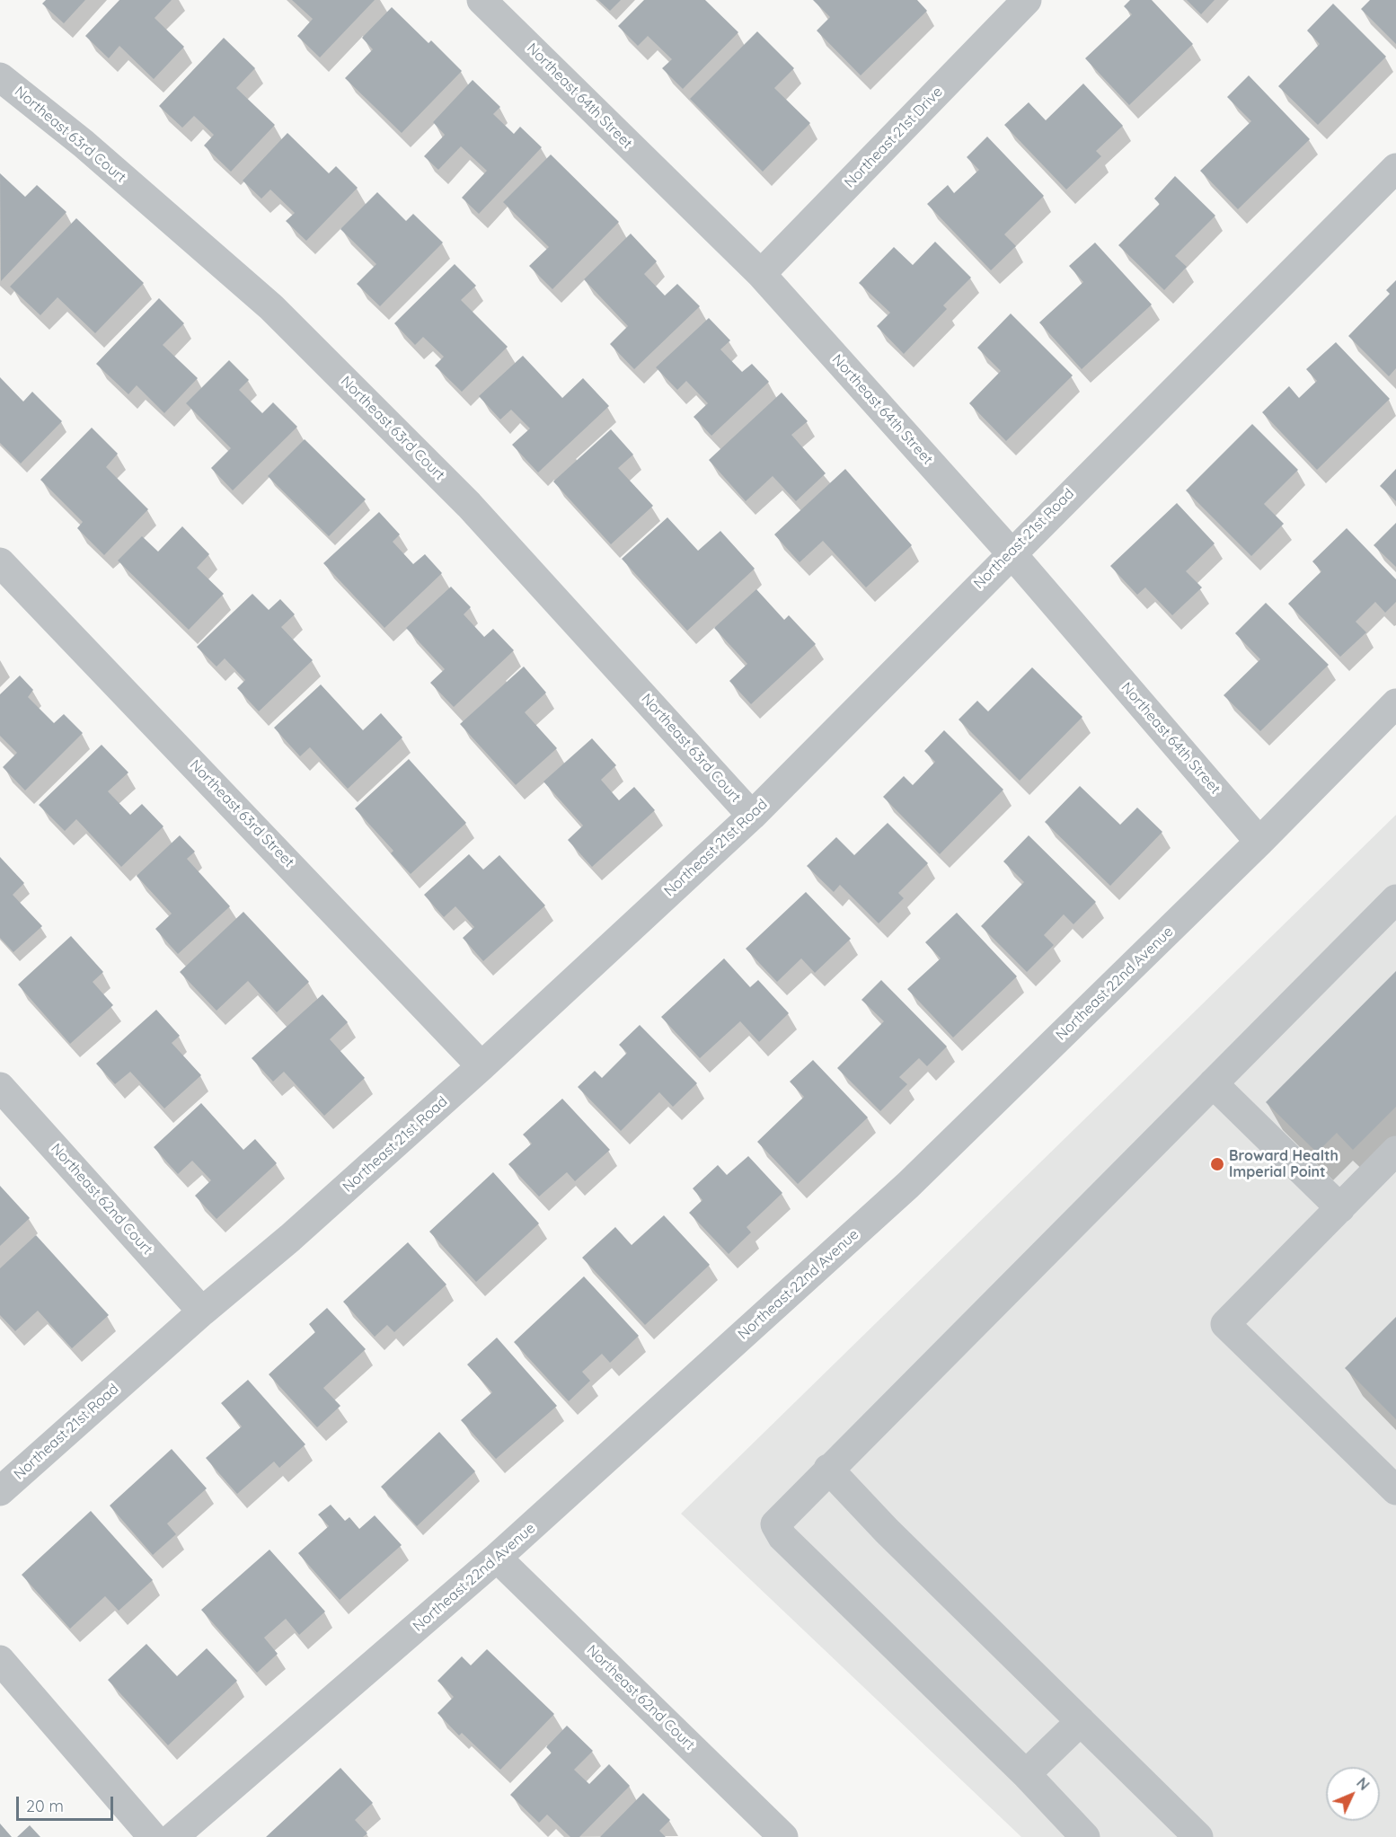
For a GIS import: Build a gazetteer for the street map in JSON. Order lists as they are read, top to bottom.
{
  "streets": {
    "street": [
      "Northeast 64th Street",
      "Northeast 63rd Court",
      "Northeast 21st Drive",
      "Northeast 21st Road",
      "Northeast 63rd Street",
      "Northeast 22nd Avenue",
      "Northeast 62nd Court"
    ]
  },
  "crossings": [
    ["Northeast 64th Street", "Northeast 21st Drive"],
    ["Northeast 64th Street", "Northeast 21st Road"],
    ["Northeast 64th Street", "Northeast 22nd Avenue"],
    ["Northeast 63rd Court", "Northeast 21st Road"],
    ["Northeast 21st Road", "Northeast 63rd Street"],
    ["Northeast 21st Road", "Northeast 62nd Court"],
    ["Northeast 22nd Avenue", "Northeast 62nd Court"]
  ],
  "places": ["Broward Health Imperial Point"],
  "scale_bar": "20 m",
  "north": "top right"
}
